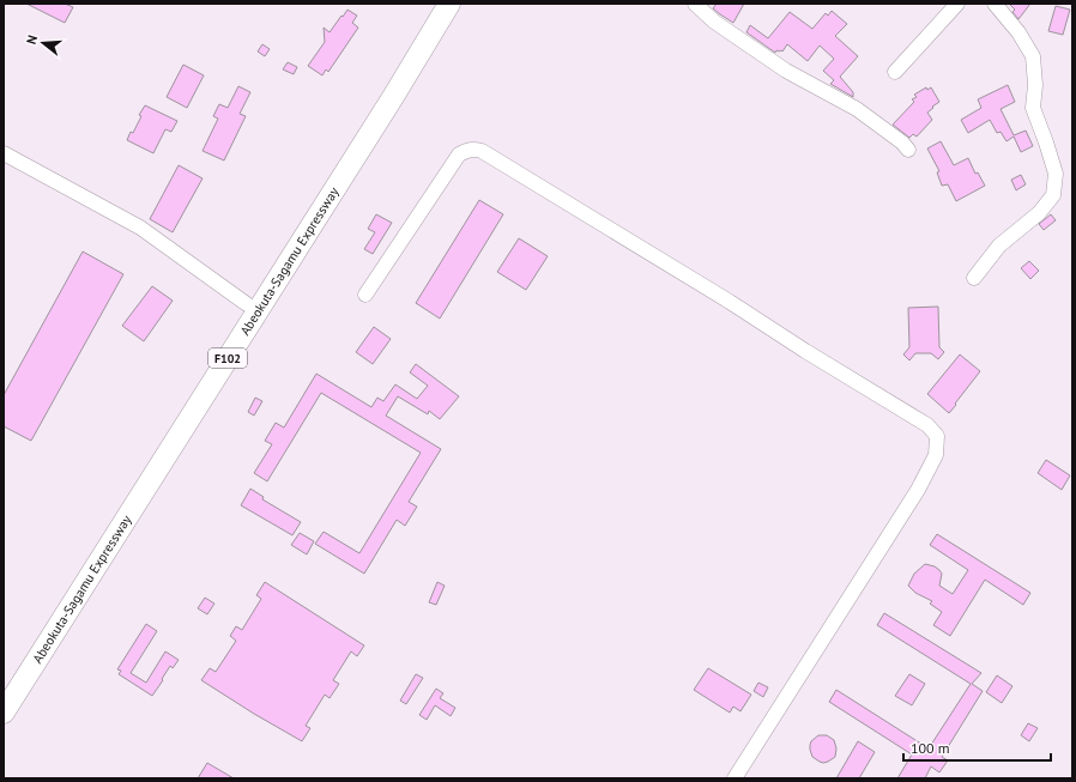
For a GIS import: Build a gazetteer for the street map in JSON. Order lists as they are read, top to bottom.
{
  "streets": {
    "highway": ["Abeokuta-Sagamu Expressway", "F102"]
  },
  "scale_bar": "100 m",
  "north": "left"
}
